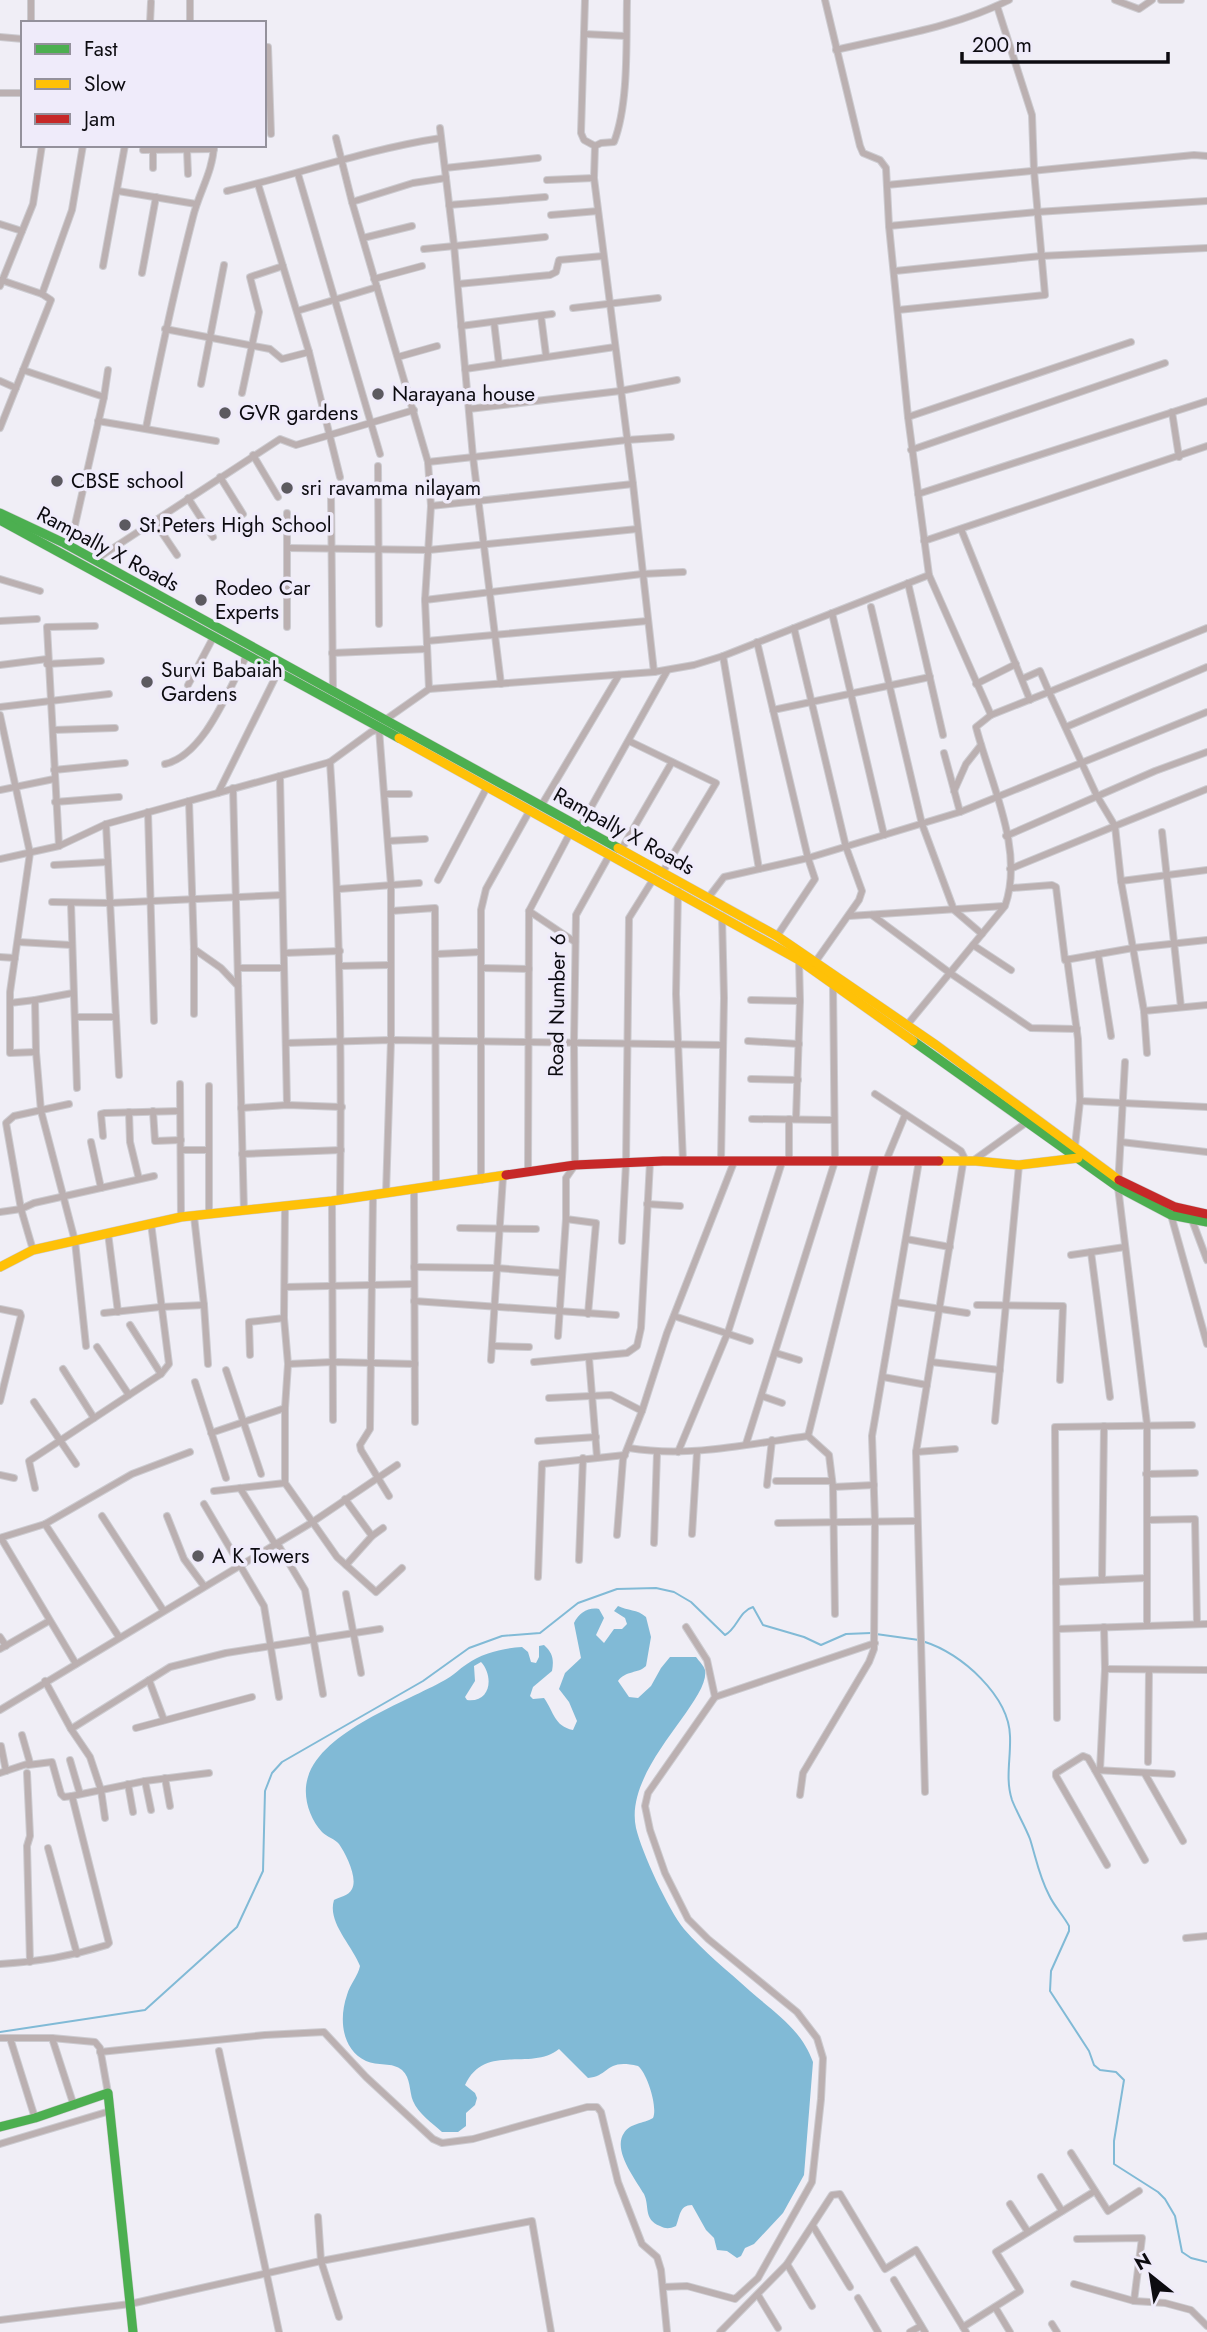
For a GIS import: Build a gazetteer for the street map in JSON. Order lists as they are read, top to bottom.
{
  "streets": {
    "main road": ["Rampally X Roads"],
    "street": ["Road Number 6"]
  },
  "places": [
    "Narayana house",
    "GVR gardens",
    "CBSE school",
    "sri ravamma nilayam",
    "St.Peters High School",
    "Rodeo Car Experts",
    "Survi Babaiah Gardens",
    "A K Towers"
  ],
  "legend": ["Fast", "Slow", "Jam"],
  "scale_bar": "200 m",
  "north": "top left"
}
